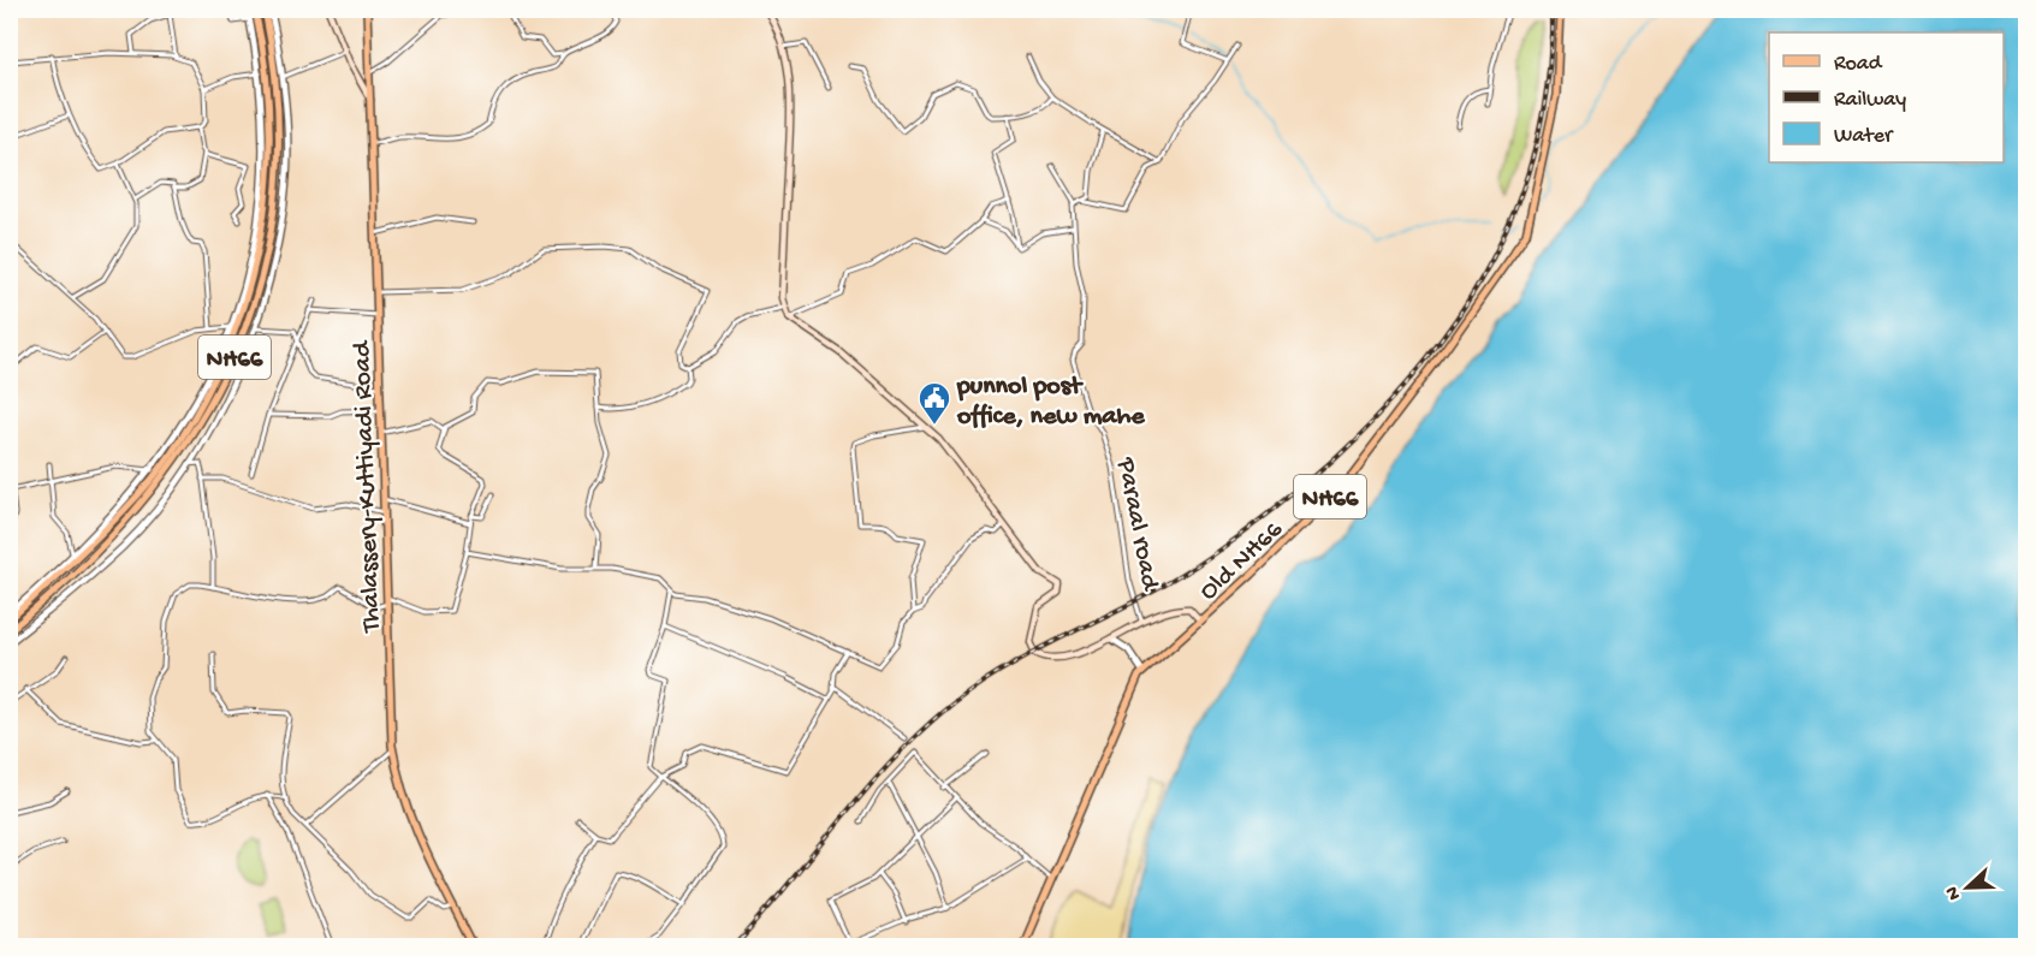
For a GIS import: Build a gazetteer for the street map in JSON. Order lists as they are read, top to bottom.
{
  "streets": {
    "main road": ["NH66", "Thalassery-Kuttiyadi Road", "Old NH66"],
    "street": ["Paraal road"]
  },
  "places": {
    "public building": ["punnol post office, new mahe"]
  },
  "legend": ["Road", "Railway", "Water"],
  "north": "left"
}
